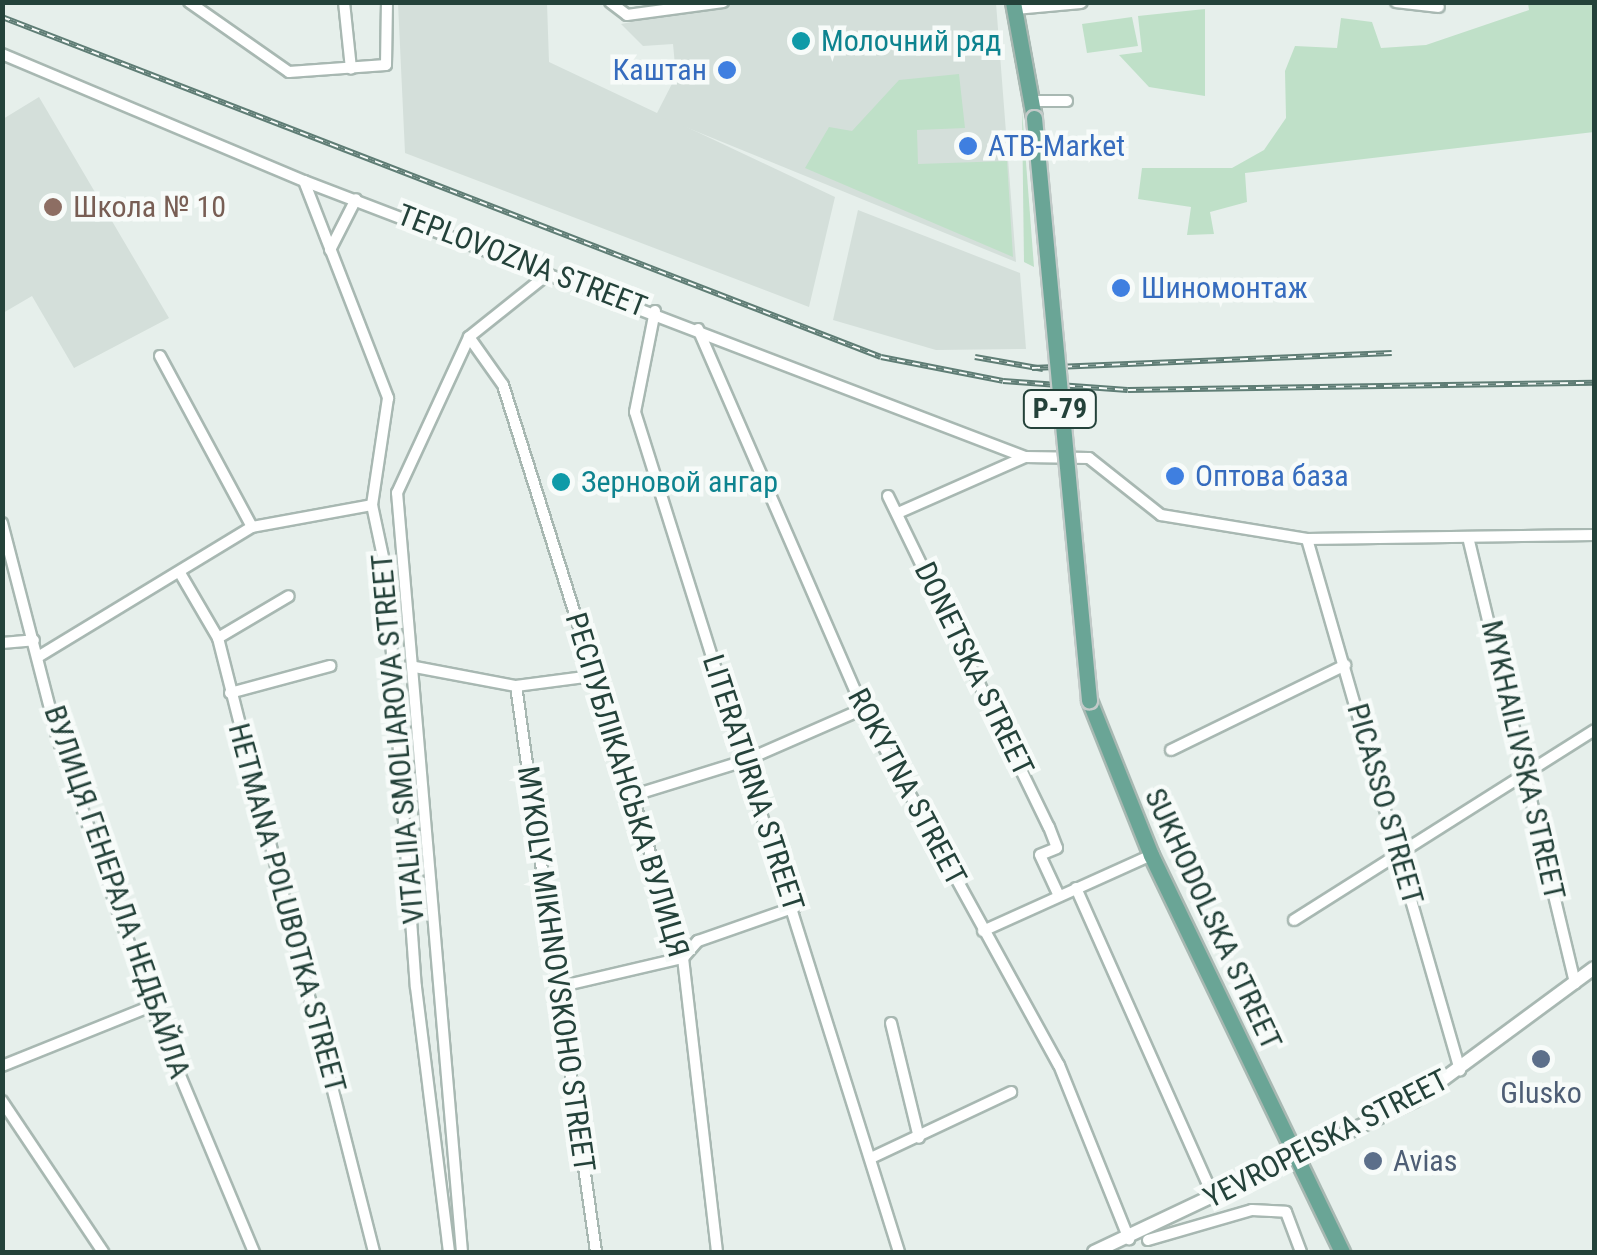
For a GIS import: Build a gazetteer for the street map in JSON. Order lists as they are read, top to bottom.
{
  "streets": {
    "main road": ["Р-79", "SUKHODOLSKA STREET"],
    "street": [
      "TEPLOVOZNA STREET",
      "VITALIIA SMOLIAROVA STREET",
      "MYKHAILIVSKA STREET",
      "LITERATURNA STREET",
      "РЕСПУБЛІКАНСЬКА ВУЛИЦЯ",
      "ROKYTNA STREET",
      "PICASSO STREET",
      "ВУЛИЦЯ ГЕНЕРАЛА НЕДБАЙЛА",
      "HETMANA POLUBOTKA STREET",
      "MYKOLY MIKHNOVSKOHO STREET",
      "YEVROPEISKA STREET"
    ]
  },
  "crossings": [
    ["TEPLOVOZNA STREET", "VITALIIA SMOLIAROVA STREET"],
    ["TEPLOVOZNA STREET", "LITERATURNA STREET"],
    ["TEPLOVOZNA STREET", "ROKYTNA STREET"],
    ["Р-79", "SUKHODOLSKA STREET"],
    ["Р-79", "YEVROPEISKA STREET"],
    ["VITALIIA SMOLIAROVA STREET", "РЕСПУБЛІКАНСЬКА ВУЛИЦЯ"],
    ["MYKHAILIVSKA STREET", "YEVROPEISKA STREET"],
    ["ROKYTNA STREET", "YEVROPEISKA STREET"],
    ["PICASSO STREET", "YEVROPEISKA STREET"],
    ["SUKHODOLSKA STREET", "YEVROPEISKA STREET"]
  ],
  "places": [
    "Молочний ряд",
    "Каштан",
    "ATB-Market",
    "Школа № 10",
    "Шиномонтаж",
    "Оптова база",
    "Зерновой ангар",
    "Glusko",
    "Avias"
  ]
}
